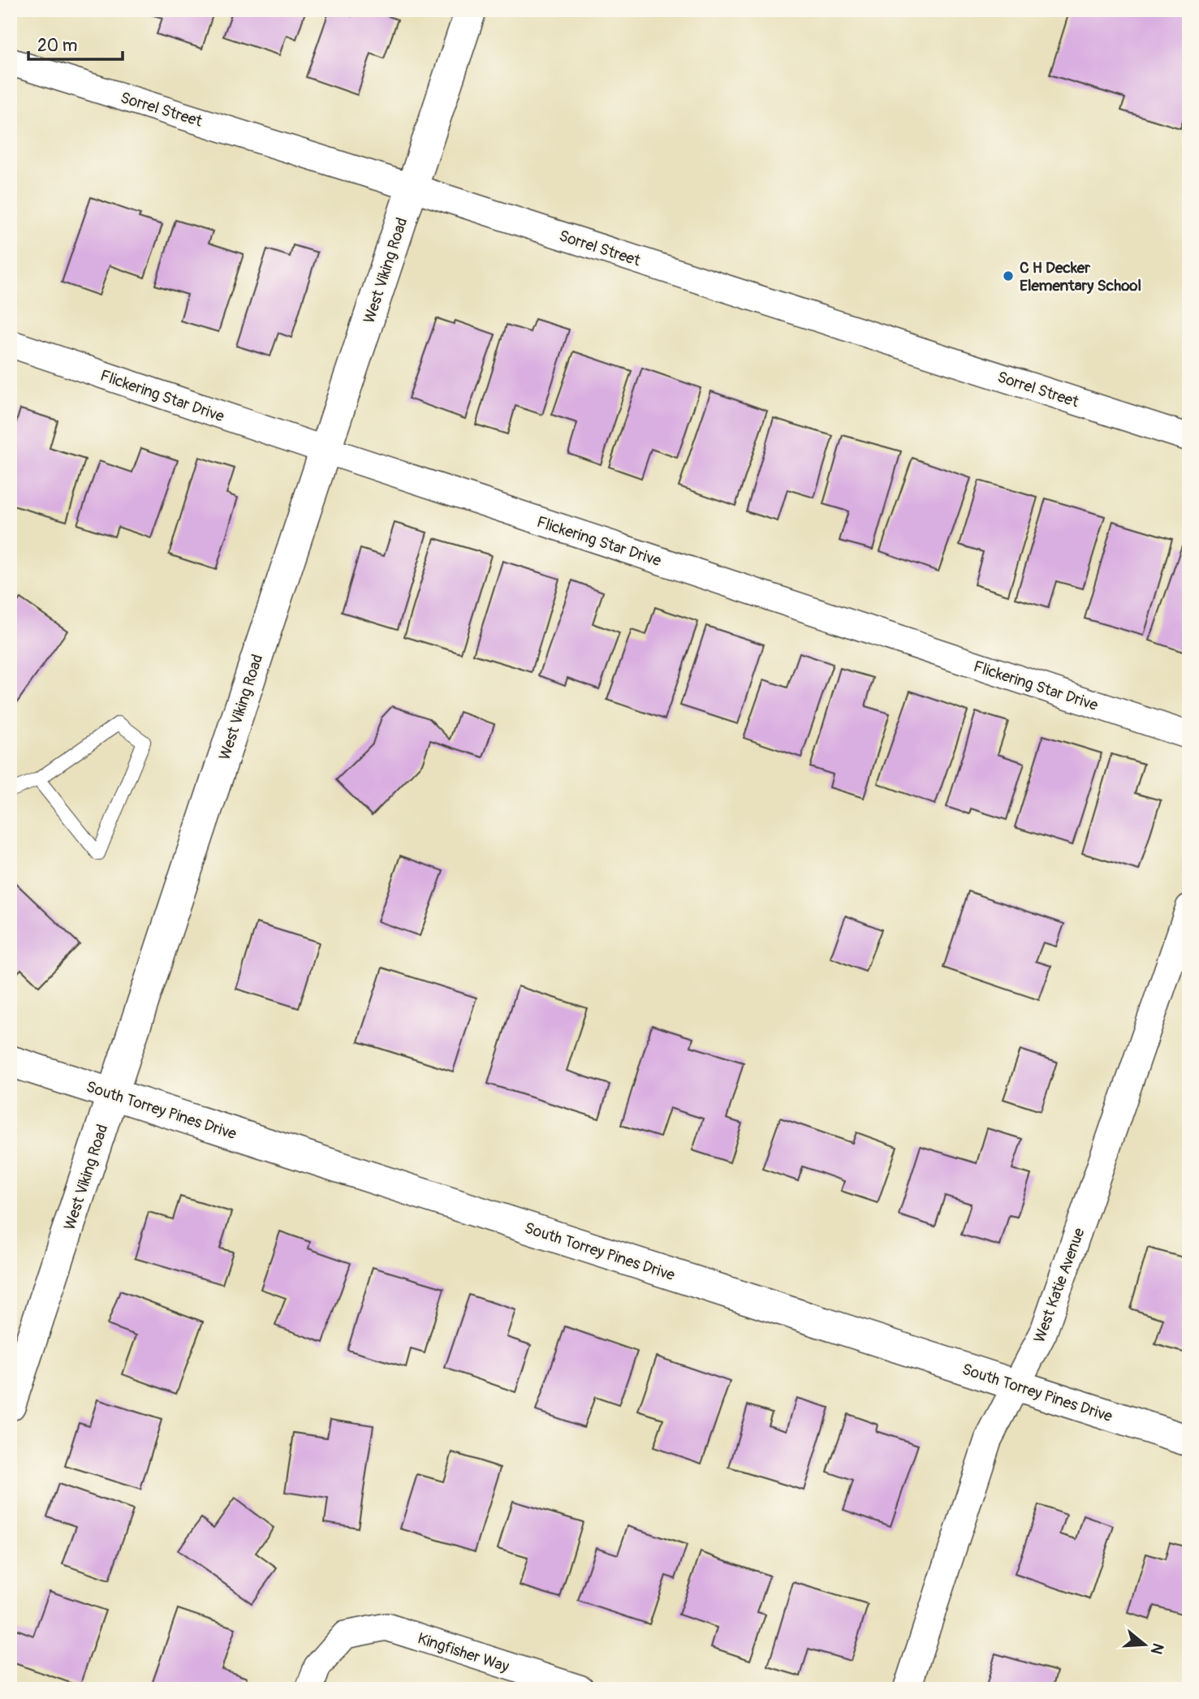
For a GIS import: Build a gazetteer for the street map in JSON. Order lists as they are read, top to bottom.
{
  "streets": {
    "street": [
      "Sorrel Street",
      "West Viking Road",
      "Flickering Star Drive",
      "South Torrey Pines Drive",
      "West Katie Avenue",
      "Kingfisher Way"
    ]
  },
  "crossings": [
    ["Sorrel Street", "West Viking Road"],
    ["West Viking Road", "Flickering Star Drive"],
    ["West Viking Road", "South Torrey Pines Drive"],
    ["South Torrey Pines Drive", "West Katie Avenue"]
  ],
  "places": ["C H Decker Elementary School"],
  "scale_bar": "20 m",
  "north": "right"
}
